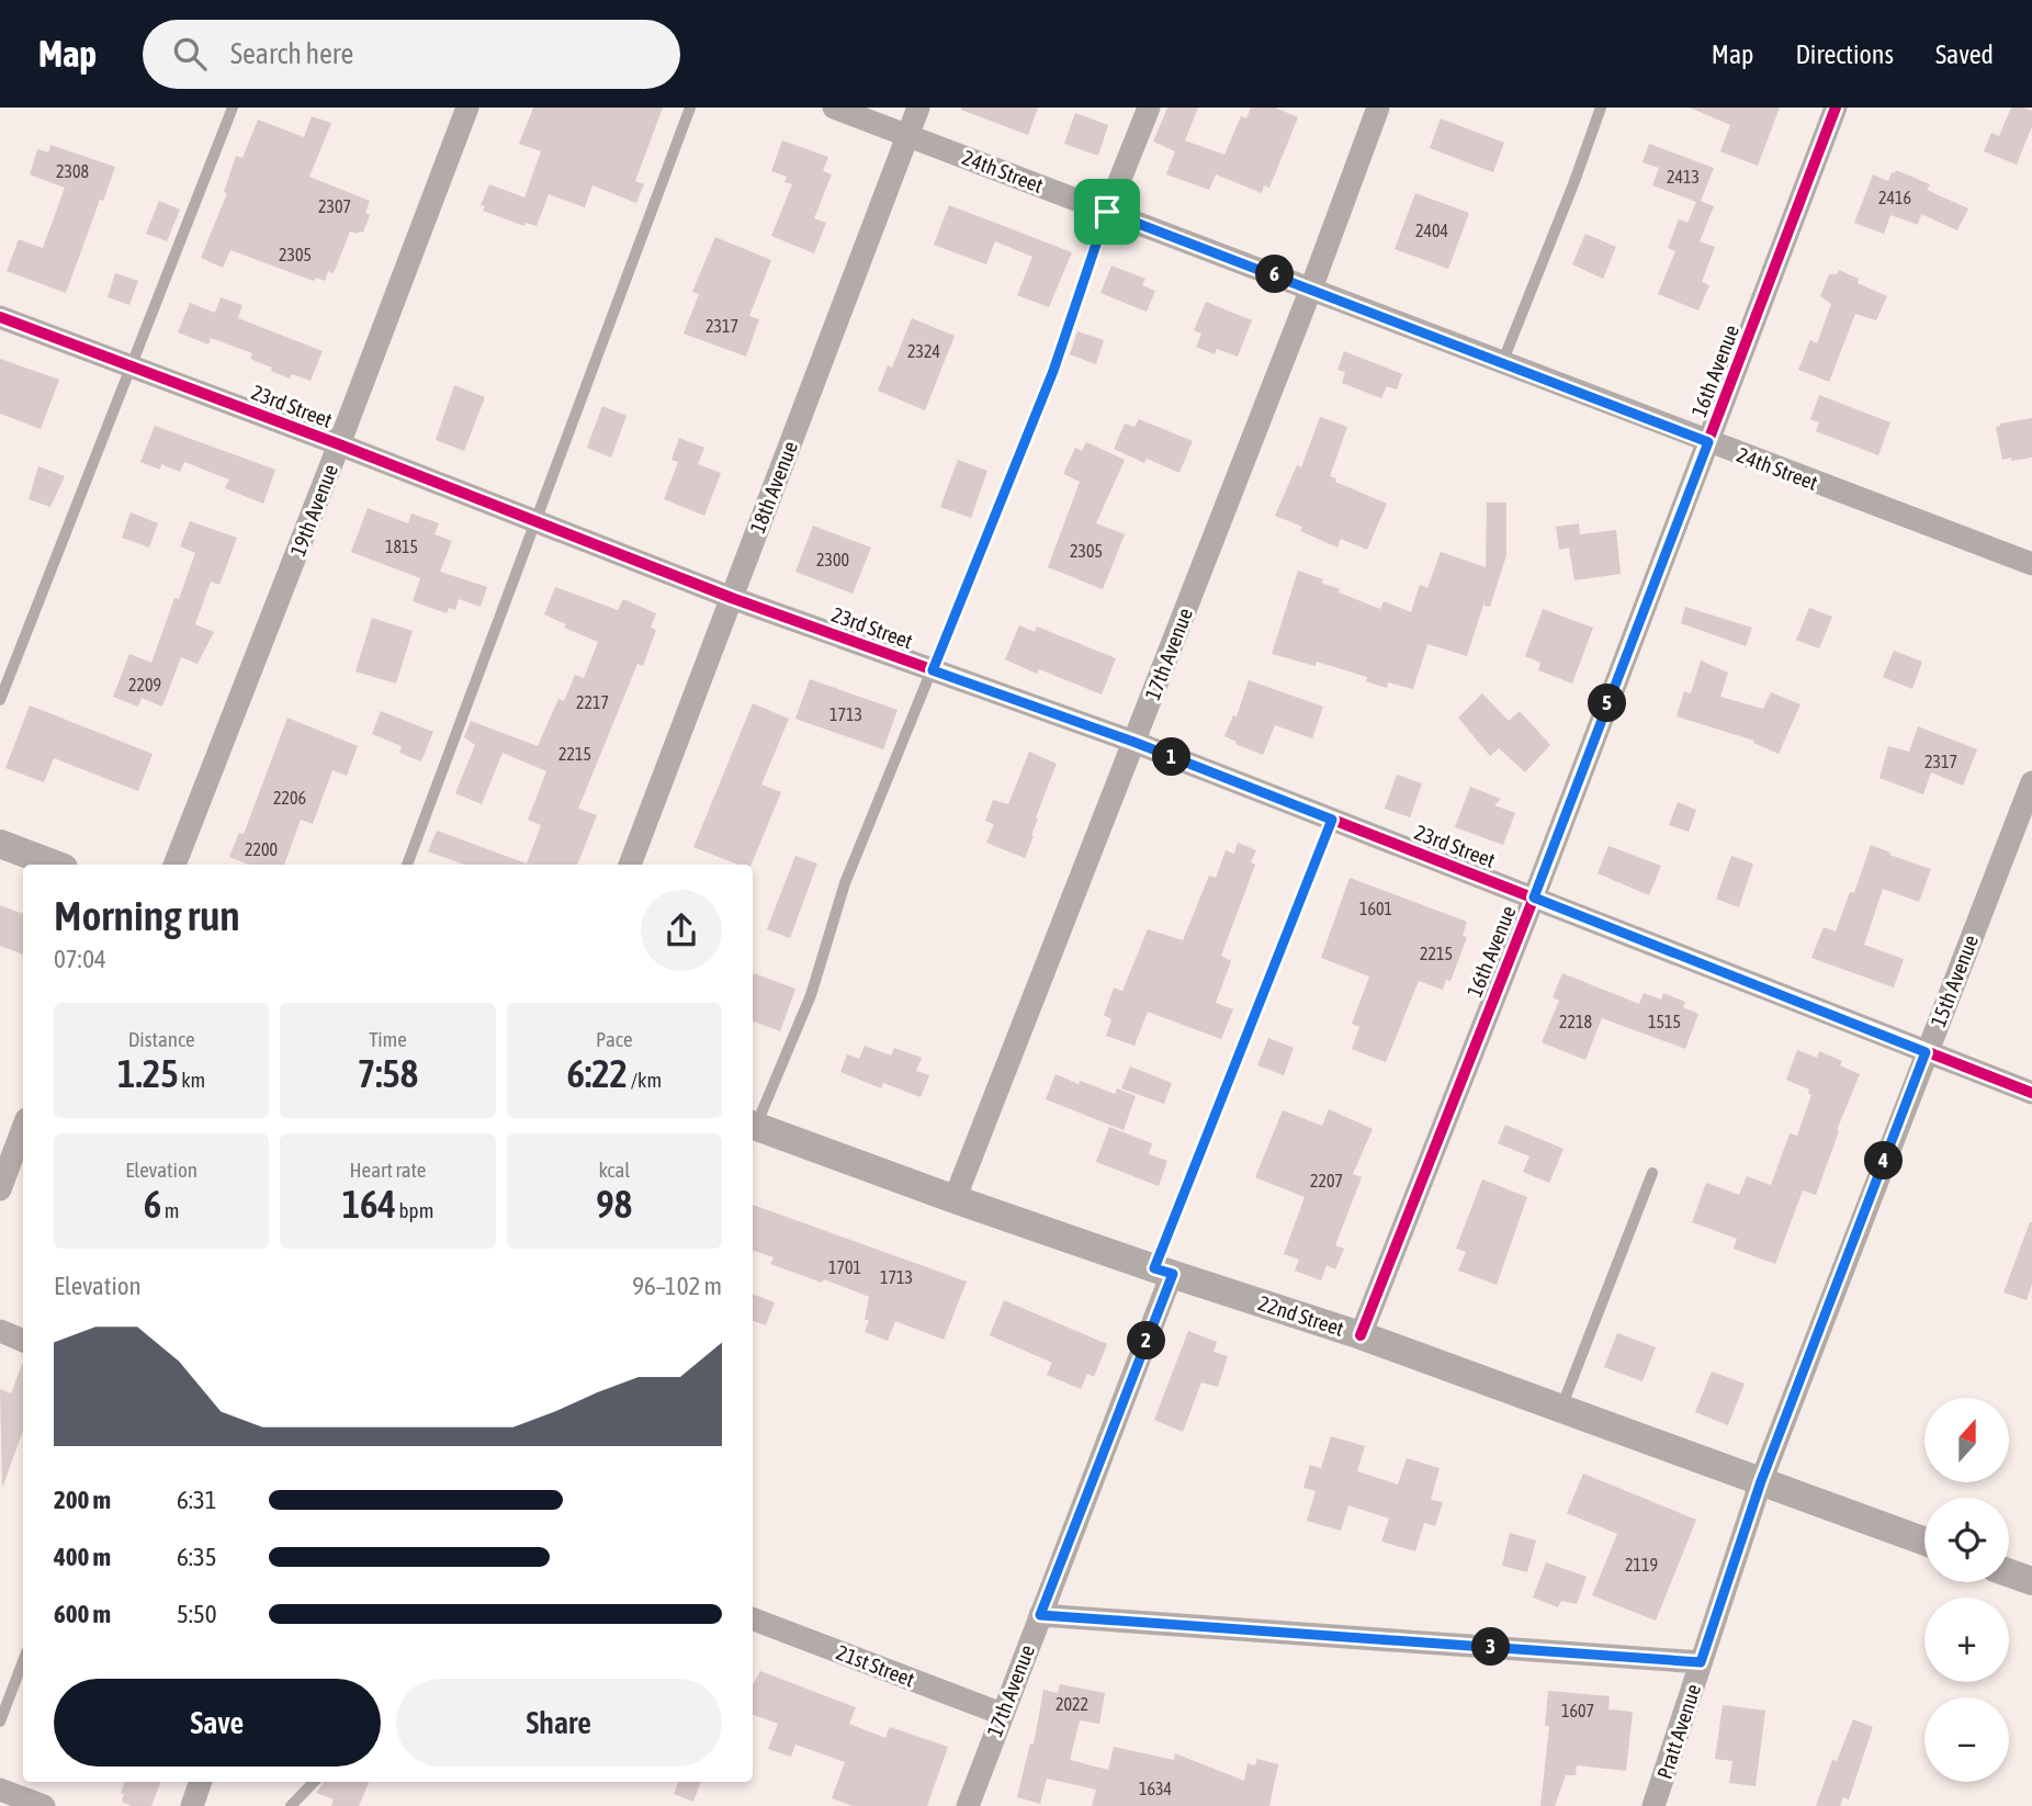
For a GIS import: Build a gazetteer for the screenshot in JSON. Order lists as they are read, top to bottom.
{
  "streets": {
    "street": [
      "24th Street",
      "16th Avenue",
      "23rd Street",
      "18th Avenue",
      "19th Avenue",
      "17th Avenue",
      "15th Avenue",
      "22nd Street",
      "21st Street",
      "Pratt Avenue"
    ]
  },
  "crossings": [
    ["24th Street", "16th Avenue"],
    ["24th Street", "18th Avenue"],
    ["24th Street", "17th Avenue"],
    ["16th Avenue", "23rd Street"],
    ["16th Avenue", "22nd Street"],
    ["23rd Street", "18th Avenue"],
    ["23rd Street", "19th Avenue"],
    ["23rd Street", "17th Avenue"],
    ["23rd Street", "15th Avenue"],
    ["17th Avenue", "22nd Street"],
    ["17th Avenue", "21st Street"],
    ["15th Avenue", "22nd Street"],
    ["15th Avenue", "Pratt Avenue"],
    ["22nd Street", "Pratt Avenue"]
  ],
  "house_numbers": [
    "2308",
    "2413",
    "2416",
    "2307",
    "2404",
    "2305",
    "2317",
    "2324",
    "1815",
    "2305",
    "2300",
    "2209",
    "2217",
    "1713",
    "2215",
    "2317",
    "2206",
    "2200",
    "1601",
    "2215",
    "2218",
    "1515",
    "2207",
    "1701",
    "1713",
    "2119",
    "2022",
    "1607",
    "1634"
  ],
  "north": "top",
  "page": {
    "header": "Map",
    "search": "Search here",
    "nav": ["Map", "Directions", "Saved"],
    "pins": [
      "6",
      "5",
      "1",
      "4",
      "2",
      "3"
    ],
    "heading": ["Morning run", "07:04"],
    "stats": [
      ["Distance", "1.25 km"],
      ["Time", "7:58"],
      ["Pace", "6:22 /km"],
      ["Elevation", "6 m"],
      ["Heart rate", "164 bpm"],
      ["kcal", "98"]
    ],
    "chart": ["Elevation", "96–102 m"],
    "map_buttons": ["+", "−"],
    "list": [
      {
        "name": "200 m",
        "note": "6:31"
      },
      {
        "name": "400 m",
        "note": "6:35"
      },
      {
        "name": "600 m",
        "note": "5:50"
      }
    ],
    "buttons": ["Save", "Share"]
  }
}
